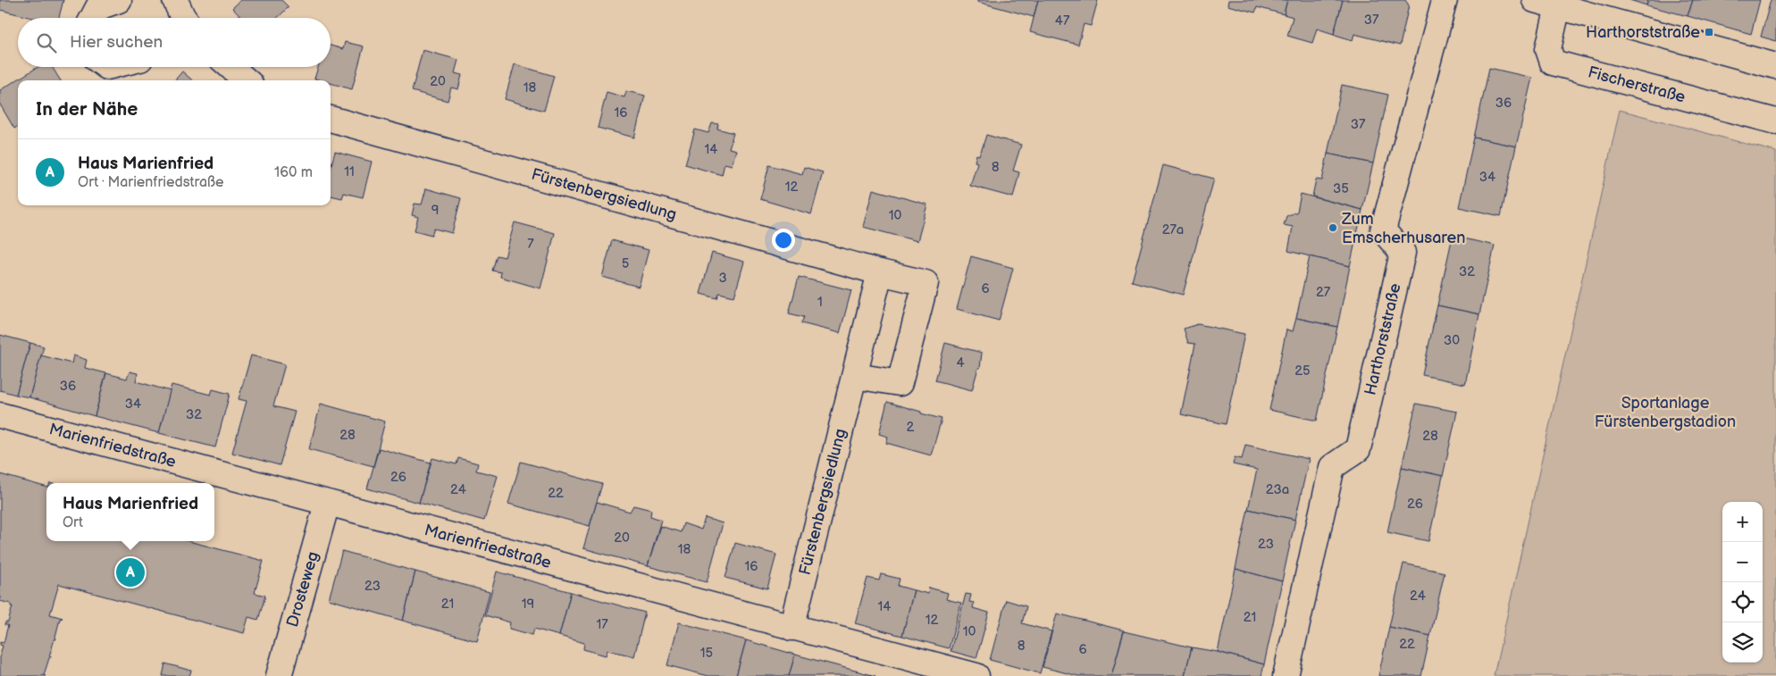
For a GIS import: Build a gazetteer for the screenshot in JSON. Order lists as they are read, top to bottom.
{
  "streets": {
    "street": [
      "Fischerstraße",
      "Fürstenbergsiedlung",
      "Harthorststraße",
      "Marienfriedstraße",
      "Drosteweg"
    ]
  },
  "crossings": [
    ["Fürstenbergsiedlung", "Marienfriedstraße"],
    ["Marienfriedstraße", "Drosteweg"]
  ],
  "parks": ["Sportanlage Fürstenbergstadion"],
  "places": {
    "transit": ["Harthorststraße"],
    "other": ["Zum Emscherhusaren"]
  },
  "house_numbers": [
    "37",
    "47",
    "20",
    "18",
    "36",
    "16",
    "37",
    "14",
    "8",
    "11",
    "34",
    "12",
    "35",
    "9",
    "10",
    "27a",
    "7",
    "5",
    "32",
    "3",
    "6",
    "27",
    "1",
    "30",
    "4",
    "25",
    "36",
    "34",
    "32",
    "2",
    "28",
    "28",
    "26",
    "24",
    "23a",
    "22",
    "26",
    "20",
    "23",
    "18",
    "16",
    "23",
    "24",
    "21",
    "19",
    "14",
    "21",
    "12",
    "17",
    "10",
    "22",
    "8",
    "6",
    "15"
  ],
  "page": {
    "search": "Hier suchen",
    "heading": "In der Nähe",
    "list": [
      {
        "mark": "A",
        "name": "Haus Marienfried",
        "note": "Ort · Marienfriedstraße",
        "value": "160 m"
      }
    ],
    "popup": ["Haus Marienfried", "Ort"],
    "map_buttons": ["+", "−"],
    "pins": "A"
  }
}
